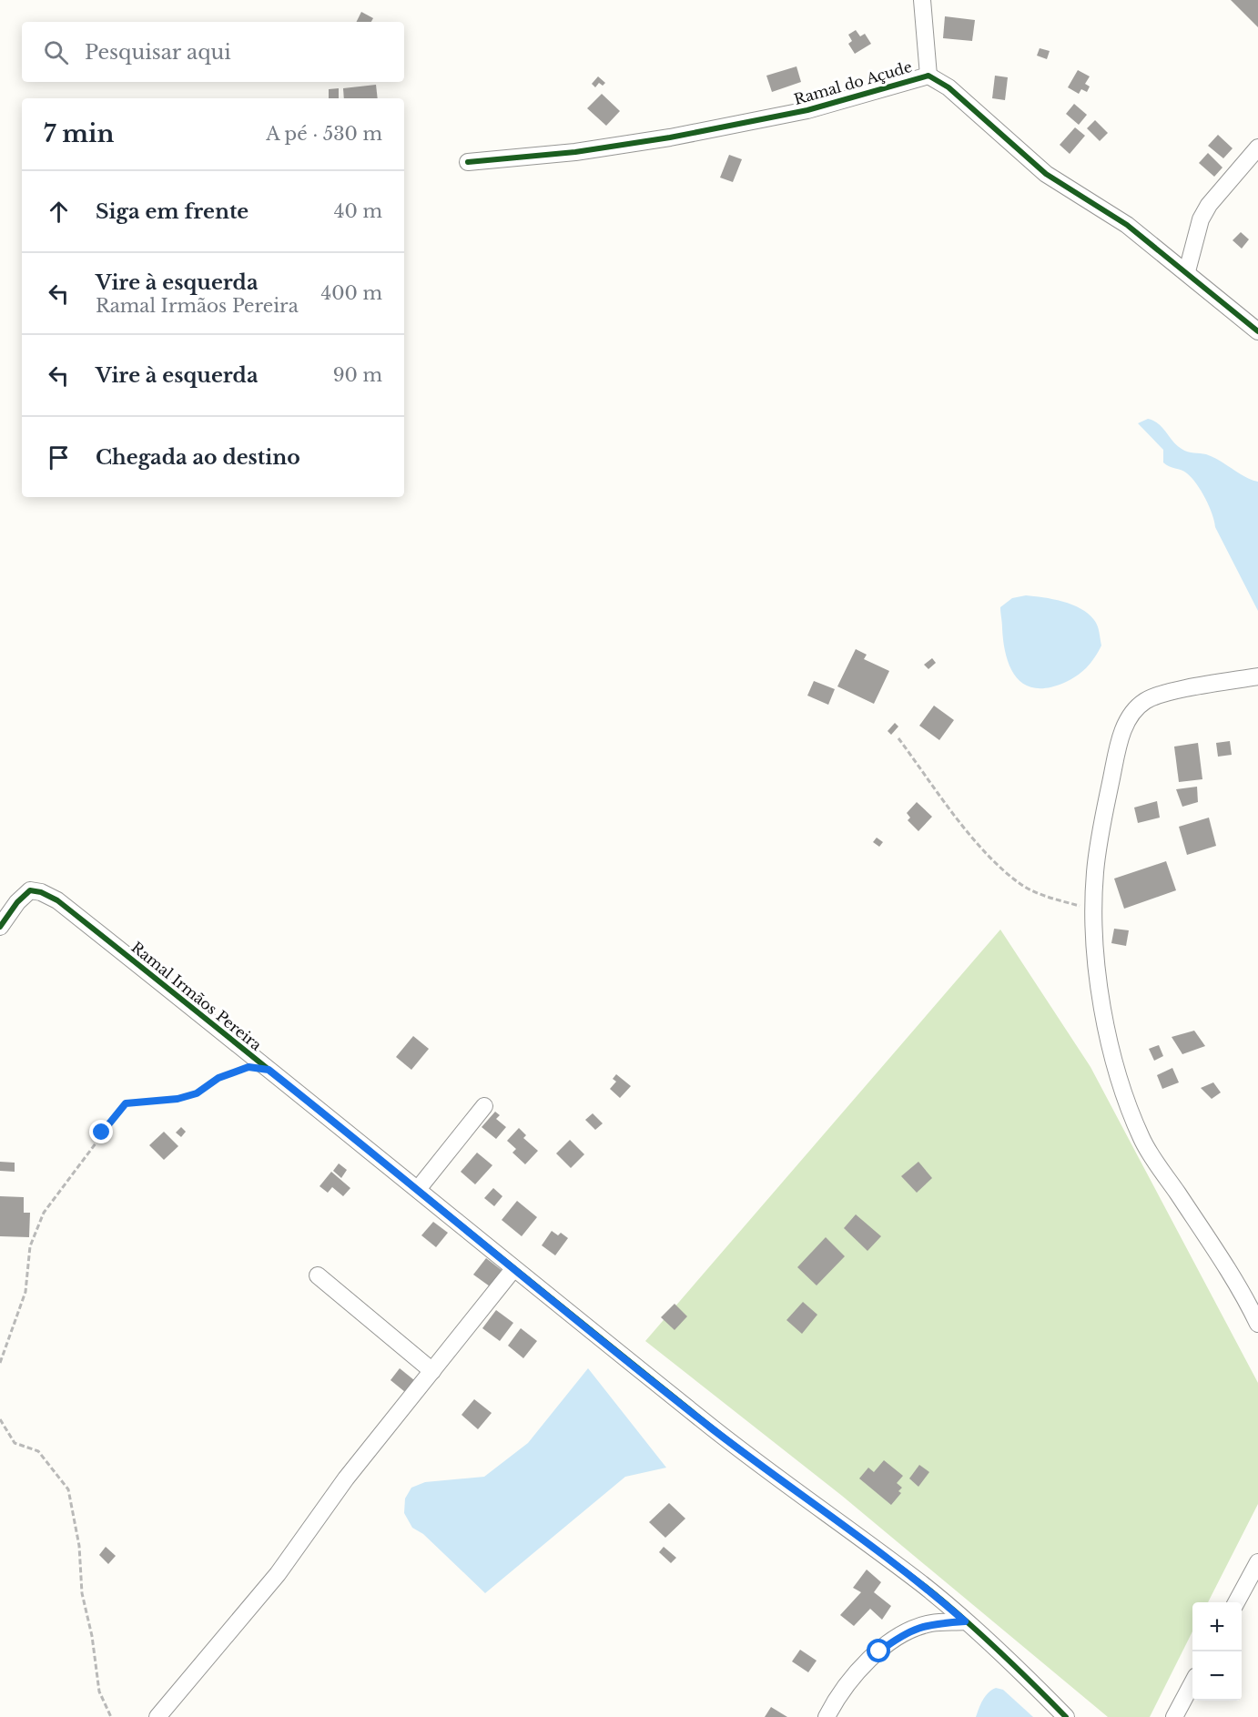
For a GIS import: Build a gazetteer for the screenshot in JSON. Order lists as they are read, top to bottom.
{
  "streets": {
    "street": ["Ramal do Açude", "Ramal Irmãos Pereira"]
  },
  "page": {
    "search": "Pesquisar aqui",
    "heading": ["7 min", "A pé · 530 m"],
    "list": [
      ["Siga em frente", "40 m"],
      ["Vire à esquerda", "Ramal Irmãos Pereira", "400 m"],
      ["Vire à esquerda", "90 m"],
      "Chegada ao destino"
    ],
    "map_buttons": ["+", "−"]
  }
}
